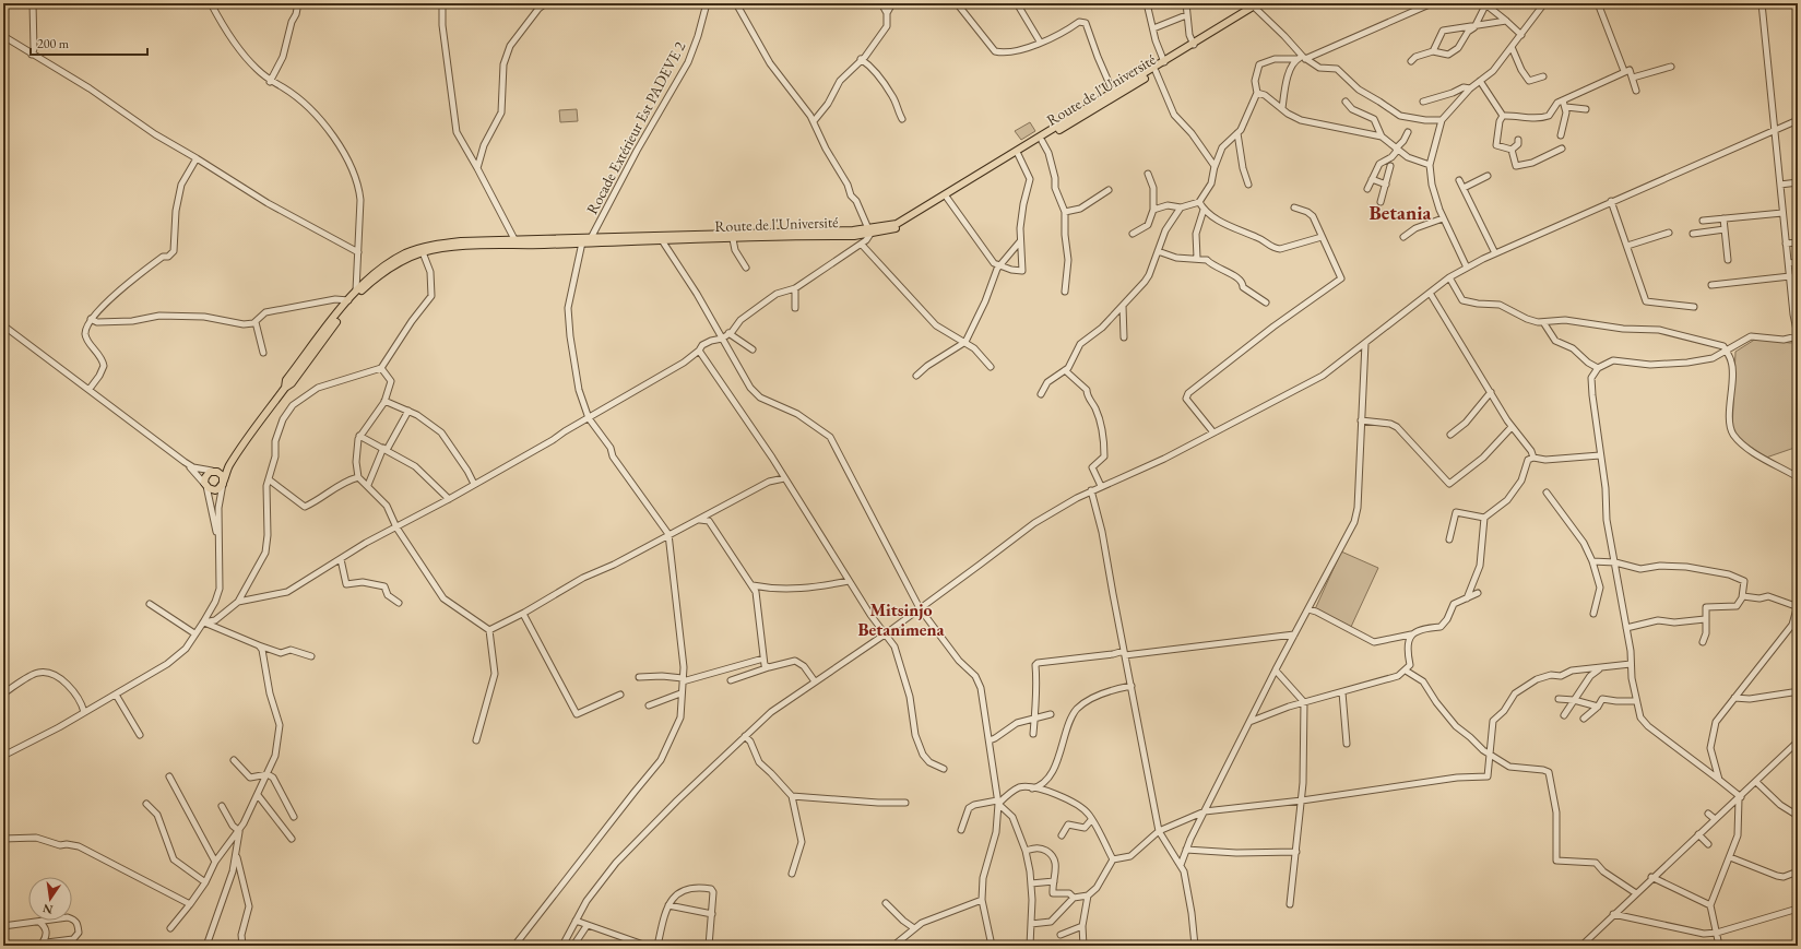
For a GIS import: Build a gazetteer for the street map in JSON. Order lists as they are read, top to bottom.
{
  "streets": {
    "main road": ["Route de l'Université"],
    "street": ["Rocade Extérieur Est PADEVE 2"]
  },
  "crossings": [
    ["Route de l'Université", "Rocade Extérieur Est PADEVE 2"]
  ],
  "districts": ["Betania", "Mitsinjo Betanimena"],
  "scale_bar": "200 m",
  "north": "bottom"
}
